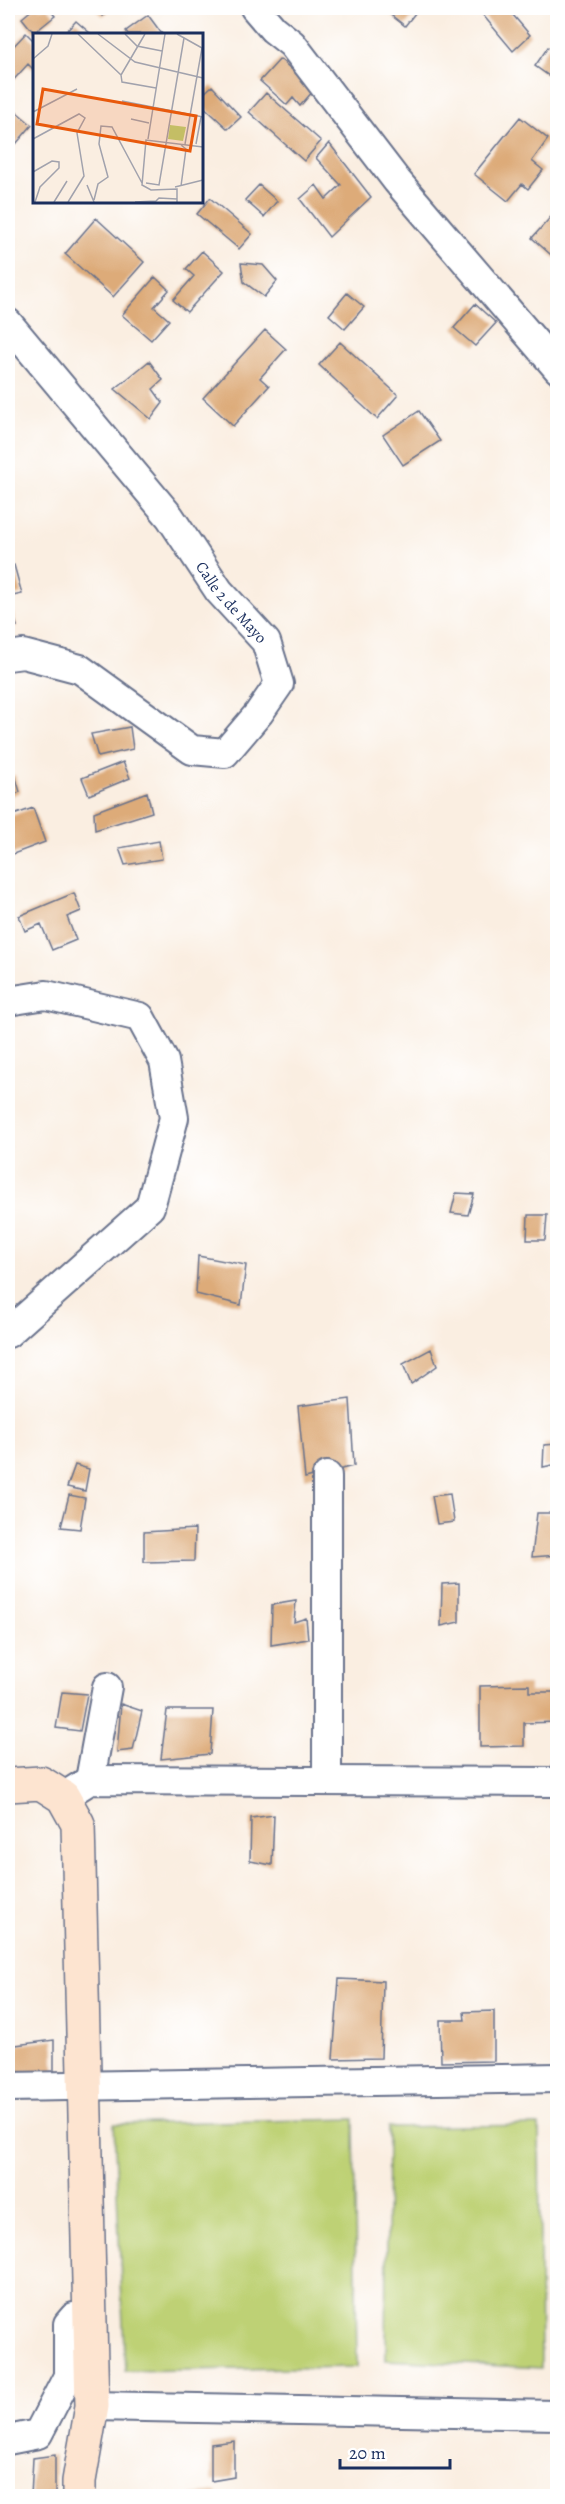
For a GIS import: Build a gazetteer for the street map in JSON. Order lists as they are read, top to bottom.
{
  "streets": {
    "street": ["Calle 2 de Mayo"]
  },
  "scale_bar": "20 m"
}
